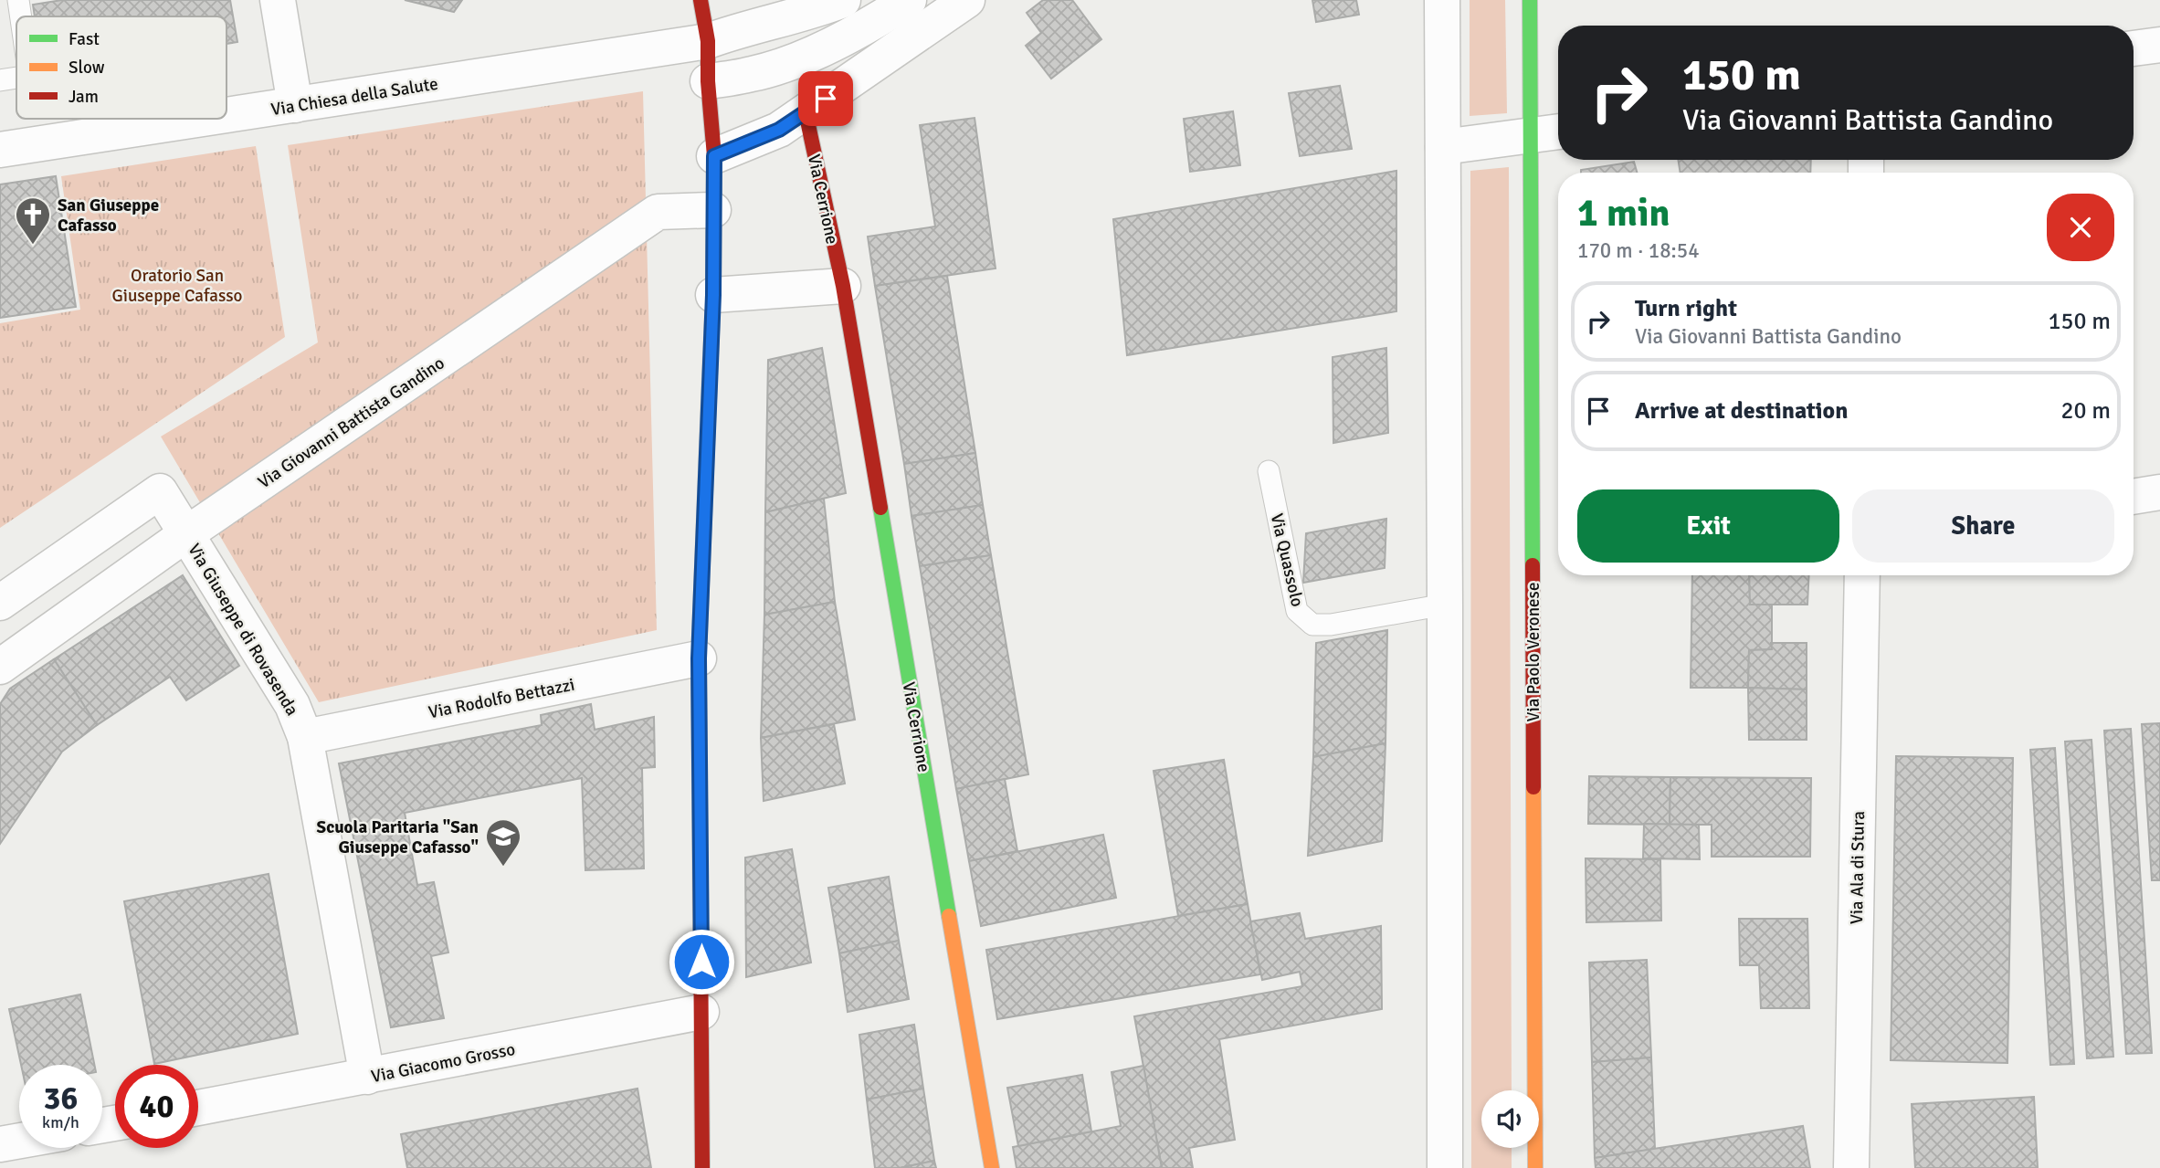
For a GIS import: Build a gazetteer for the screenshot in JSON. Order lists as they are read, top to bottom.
{
  "streets": {
    "street": [
      "Via Chiesa della Salute",
      "Via Cerrione",
      "Via Giovanni Battista Gandino",
      "Via Giuseppe di Rovasenda",
      "Via Paolo Veronese",
      "Via Rodolfo Bettazzi",
      "Via Ala di Stura",
      "Via Giacomo Grosso"
    ],
    "lane": ["Via Quassolo"]
  },
  "crossings": [
    ["Via Giovanni Battista Gandino", "Via Giuseppe di Rovasenda"],
    ["Via Giuseppe di Rovasenda", "Via Rodolfo Bettazzi"],
    ["Via Giuseppe di Rovasenda", "Via Giacomo Grosso"]
  ],
  "parks": ["Oratorio San Giuseppe Cafasso"],
  "places": {
    "church": ["San Giuseppe Cafasso"],
    "school or university": ["Scuola Paritaria \"San Giuseppe Cafasso\""]
  },
  "legend": ["Fast", "Slow", "Jam"],
  "page": {
    "turn": ["150 m", "Via Giovanni Battista Gandino"],
    "heading": ["1 min", "170 m · 18:54"],
    "list": [
      {
        "name": "Turn right",
        "note": "Via Giovanni Battista Gandino",
        "value": "150 m"
      },
      {
        "name": "Arrive at destination",
        "value": "20 m"
      }
    ],
    "buttons": ["Exit", "Share"],
    "speed": "36 km/h",
    "limit": "40"
  }
}
